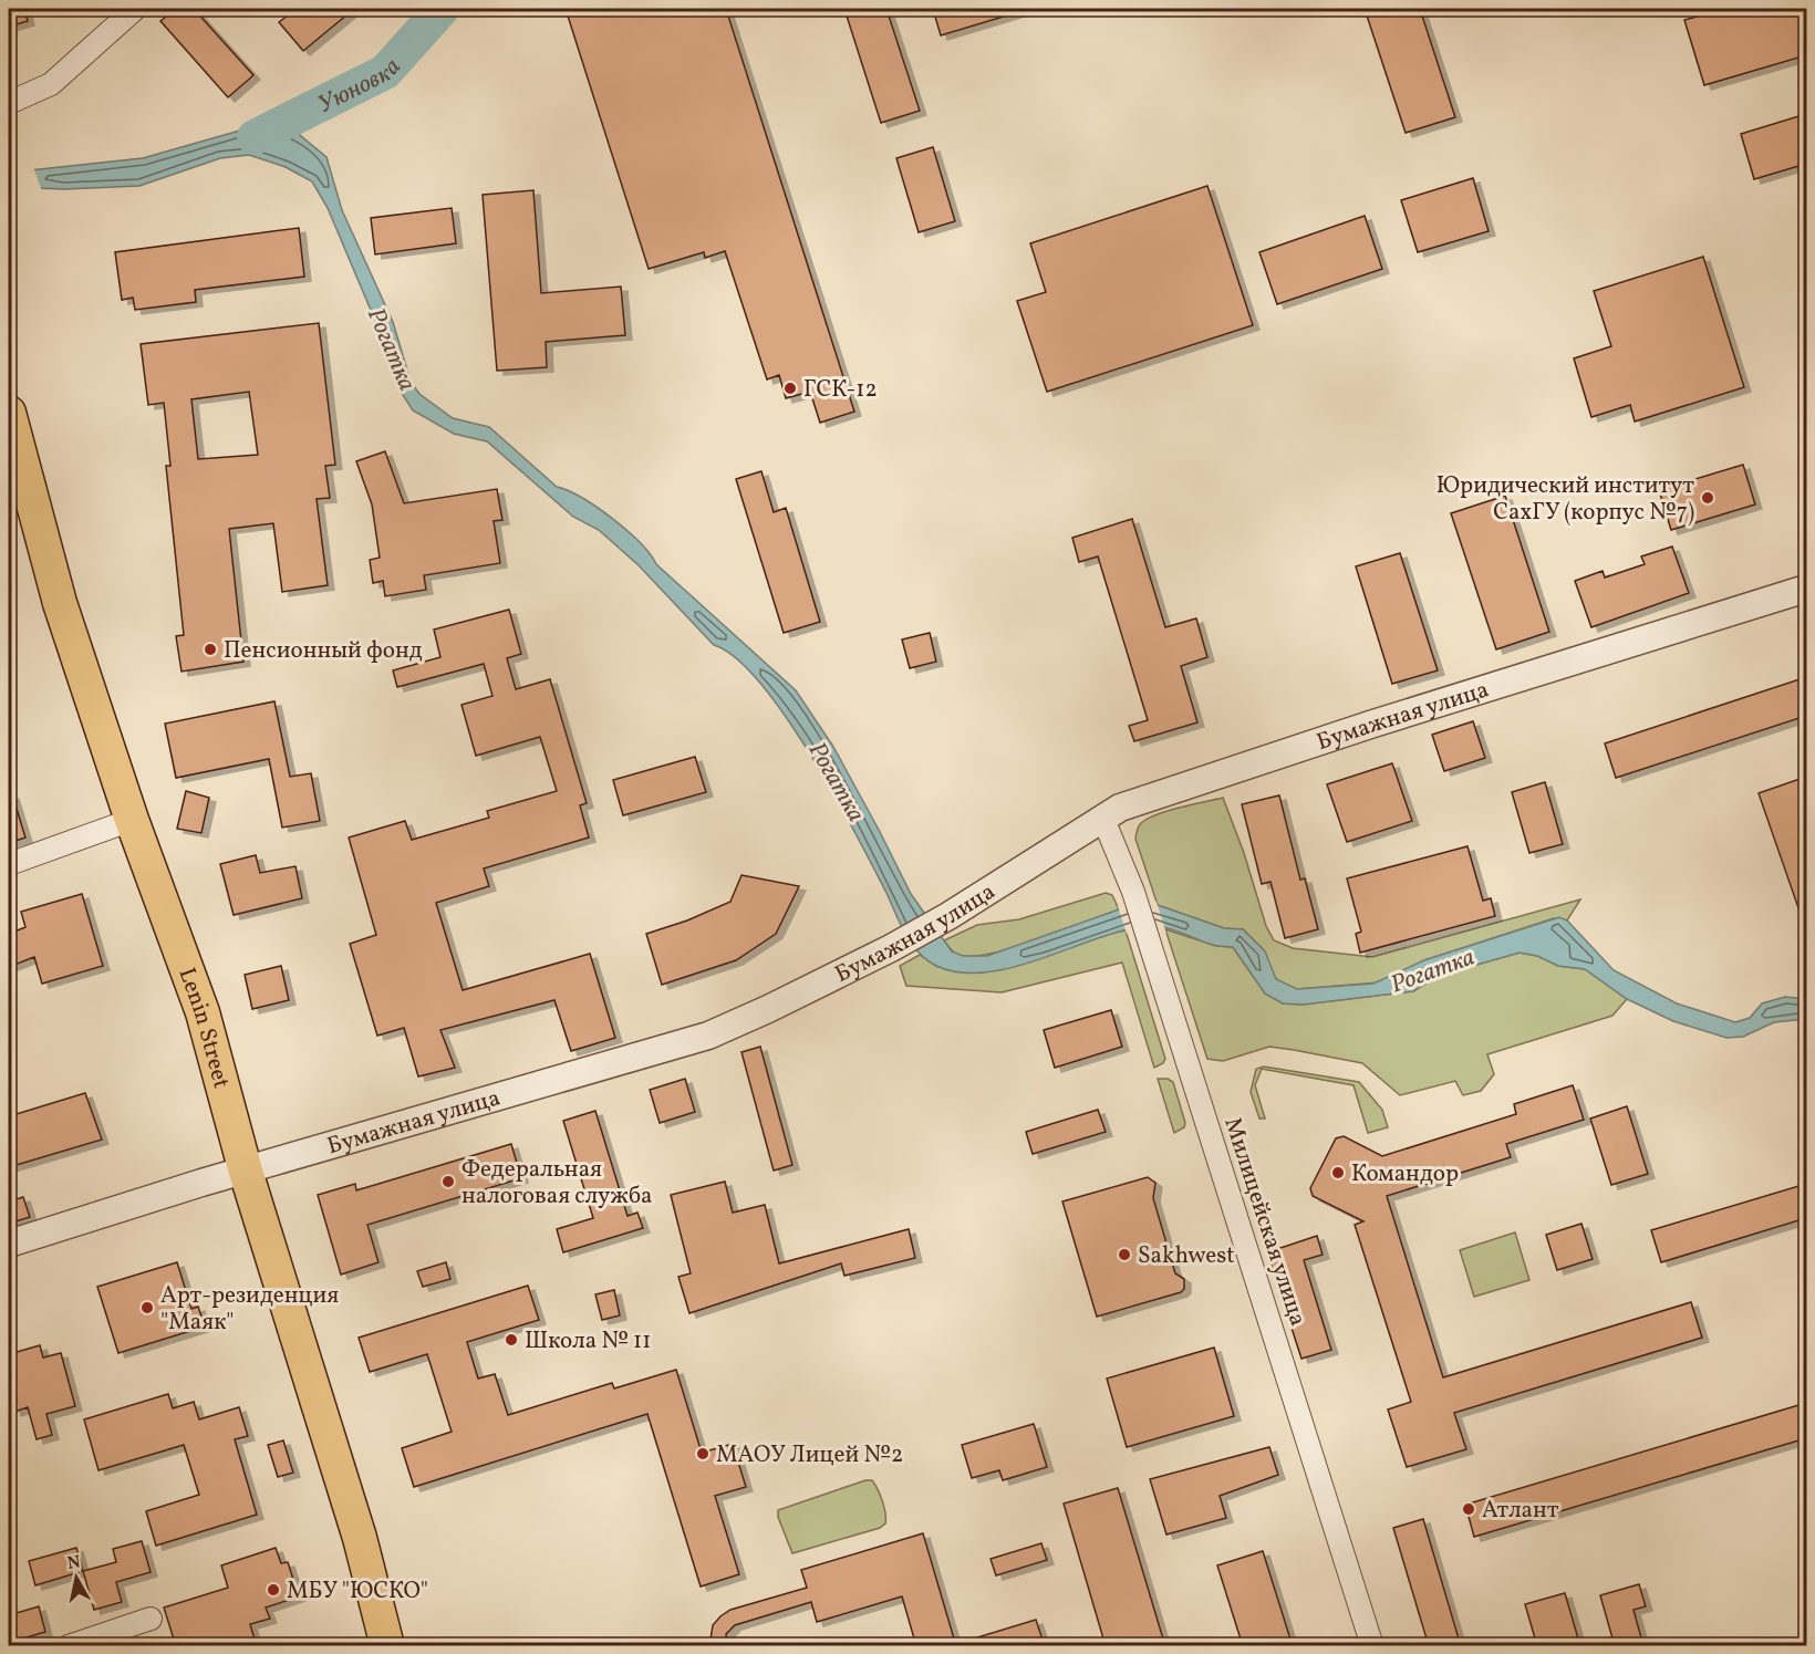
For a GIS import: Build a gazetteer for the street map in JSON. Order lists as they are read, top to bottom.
{
  "streets": {
    "main road": ["Lenin Street"],
    "street": ["Бумажная улица", "Милицейская улица"]
  },
  "crossings": [
    ["Бумажная улица", "Lenin Street"],
    ["Бумажная улица", "Милицейская улица"]
  ],
  "water": ["Уюновка", "Рогатка"],
  "places": [
    "ГСК-12",
    "Юридический институт СахГУ (корпус №7)",
    "Пенсионный фонд",
    "Командор",
    "Федеральная налоговая служба",
    "Sakhwest",
    "Арт-резиденция \"Маяк\"",
    "Школа № 11",
    "МАОУ Лицей №2",
    "Атлант",
    "МБУ \"ЮСКО\""
  ],
  "north": "top"
}
